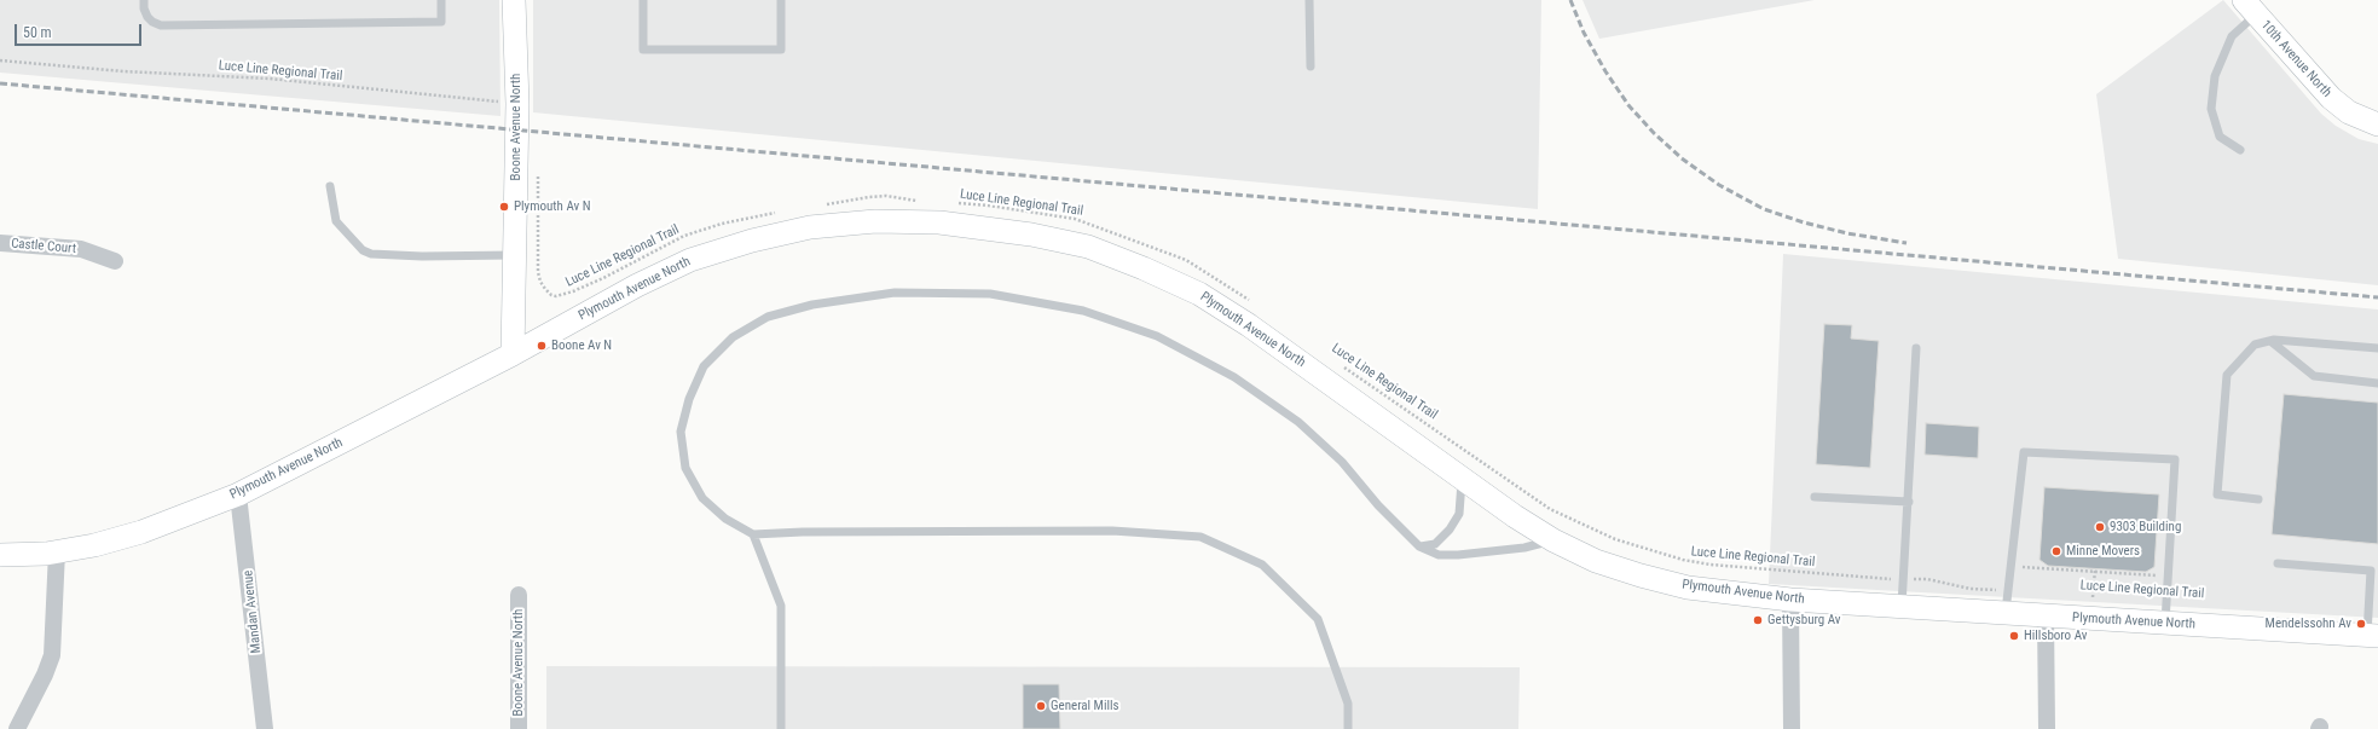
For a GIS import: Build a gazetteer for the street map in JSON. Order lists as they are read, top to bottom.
{
  "streets": {
    "street": [
      "10th Avenue North",
      "Boone Avenue North",
      "Castle Court",
      "Plymouth Avenue North",
      "Mandan Avenue"
    ],
    "path": ["Luce Line Regional Trail"]
  },
  "crossings": [
    ["Luce Line Regional Trail", "Boone Avenue North"],
    ["Luce Line Regional Trail", "Plymouth Avenue North"],
    ["Boone Avenue North", "Plymouth Avenue North"],
    ["Plymouth Avenue North", "Mandan Avenue"]
  ],
  "places": [
    "Plymouth Av N",
    "Boone Av N",
    "9303 Building",
    "Minne Movers",
    "Gettysburg Av",
    "Mendelssohn Av",
    "Hillsboro Av",
    "General Mills"
  ],
  "scale_bar": "50 m"
}
